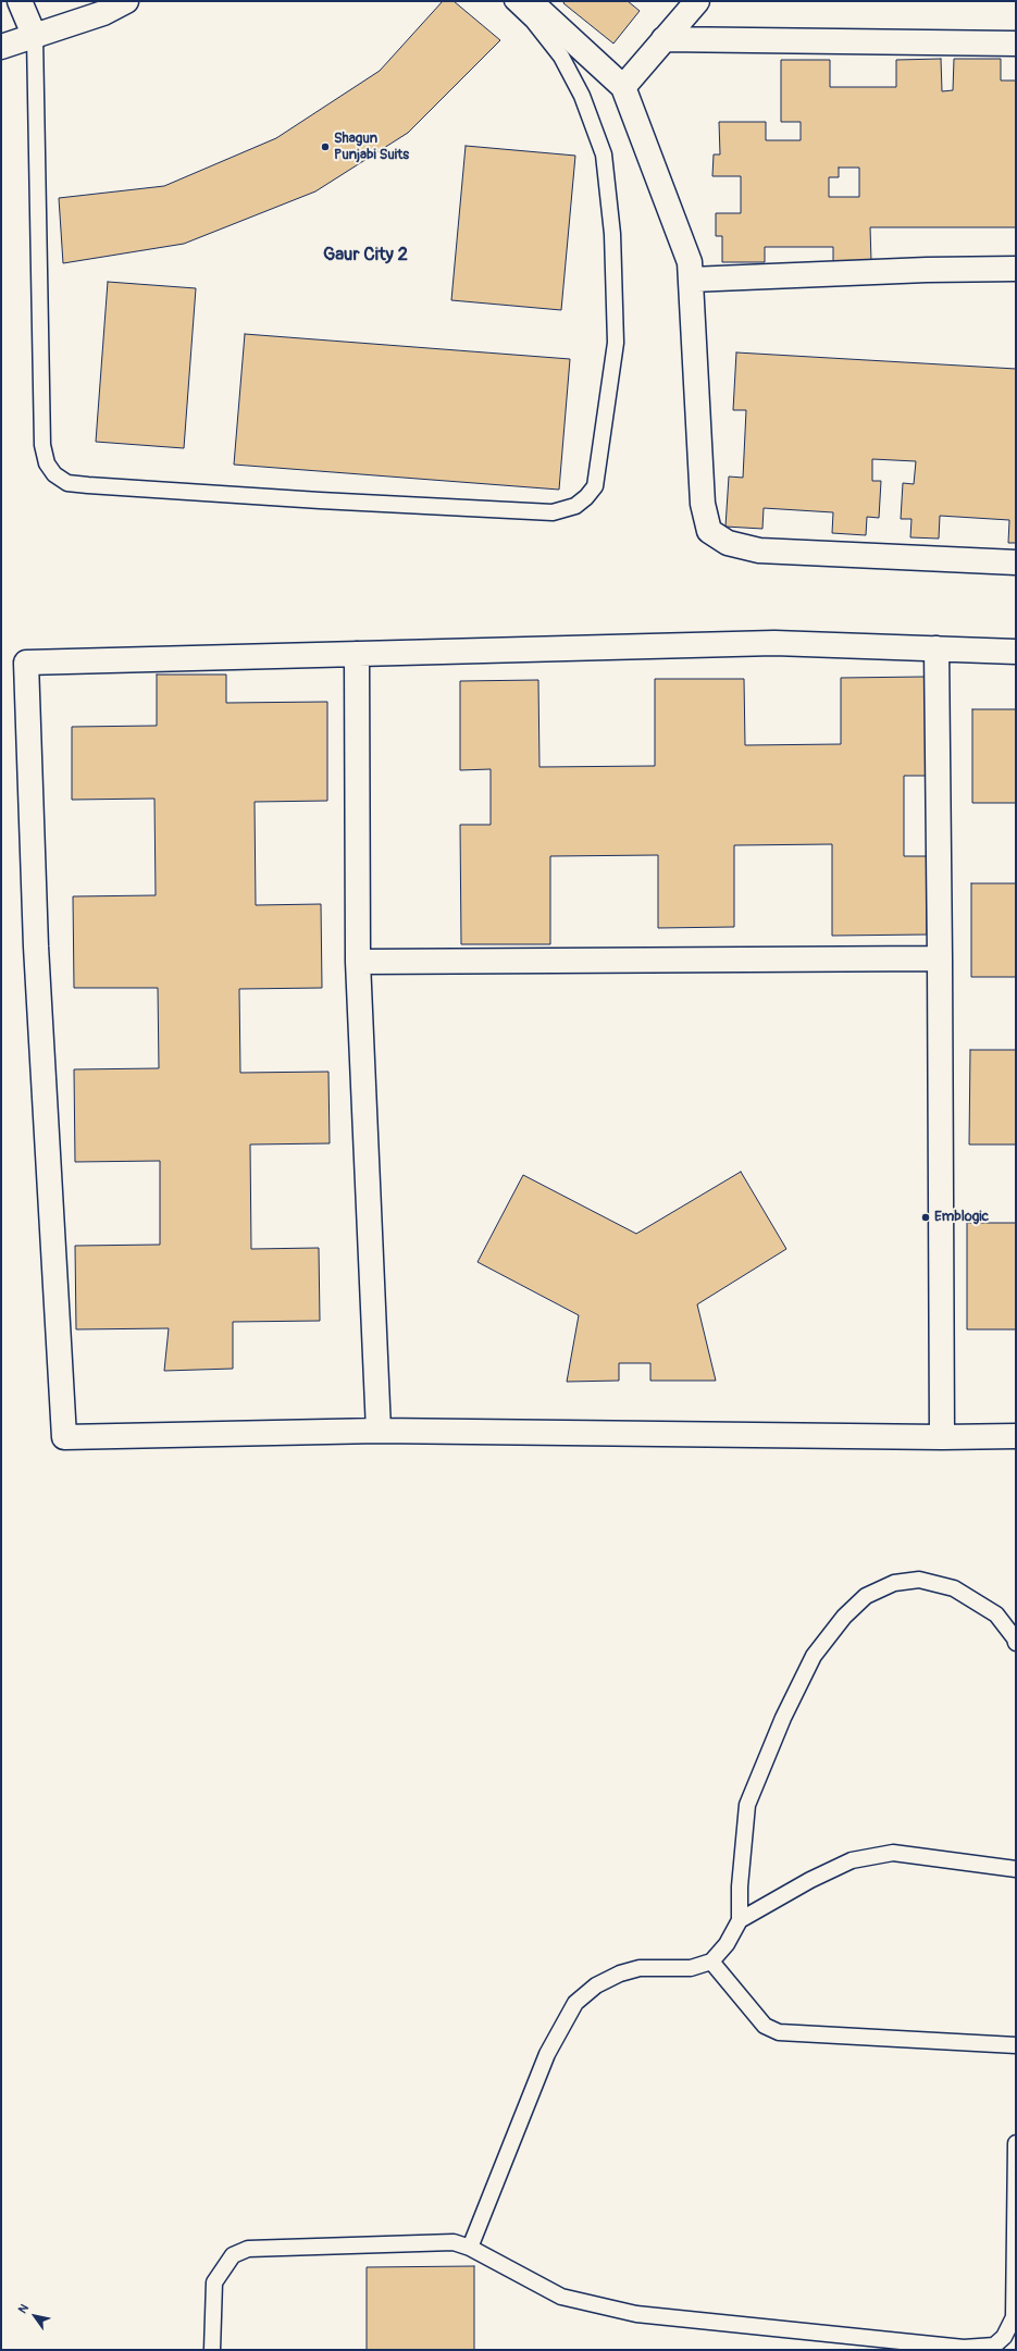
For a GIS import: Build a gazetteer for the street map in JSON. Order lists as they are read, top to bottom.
{
  "districts": ["Gaur City 2"],
  "places": ["Shagun Punjabi Suits", "Emblogic"],
  "north": "top left"
}
